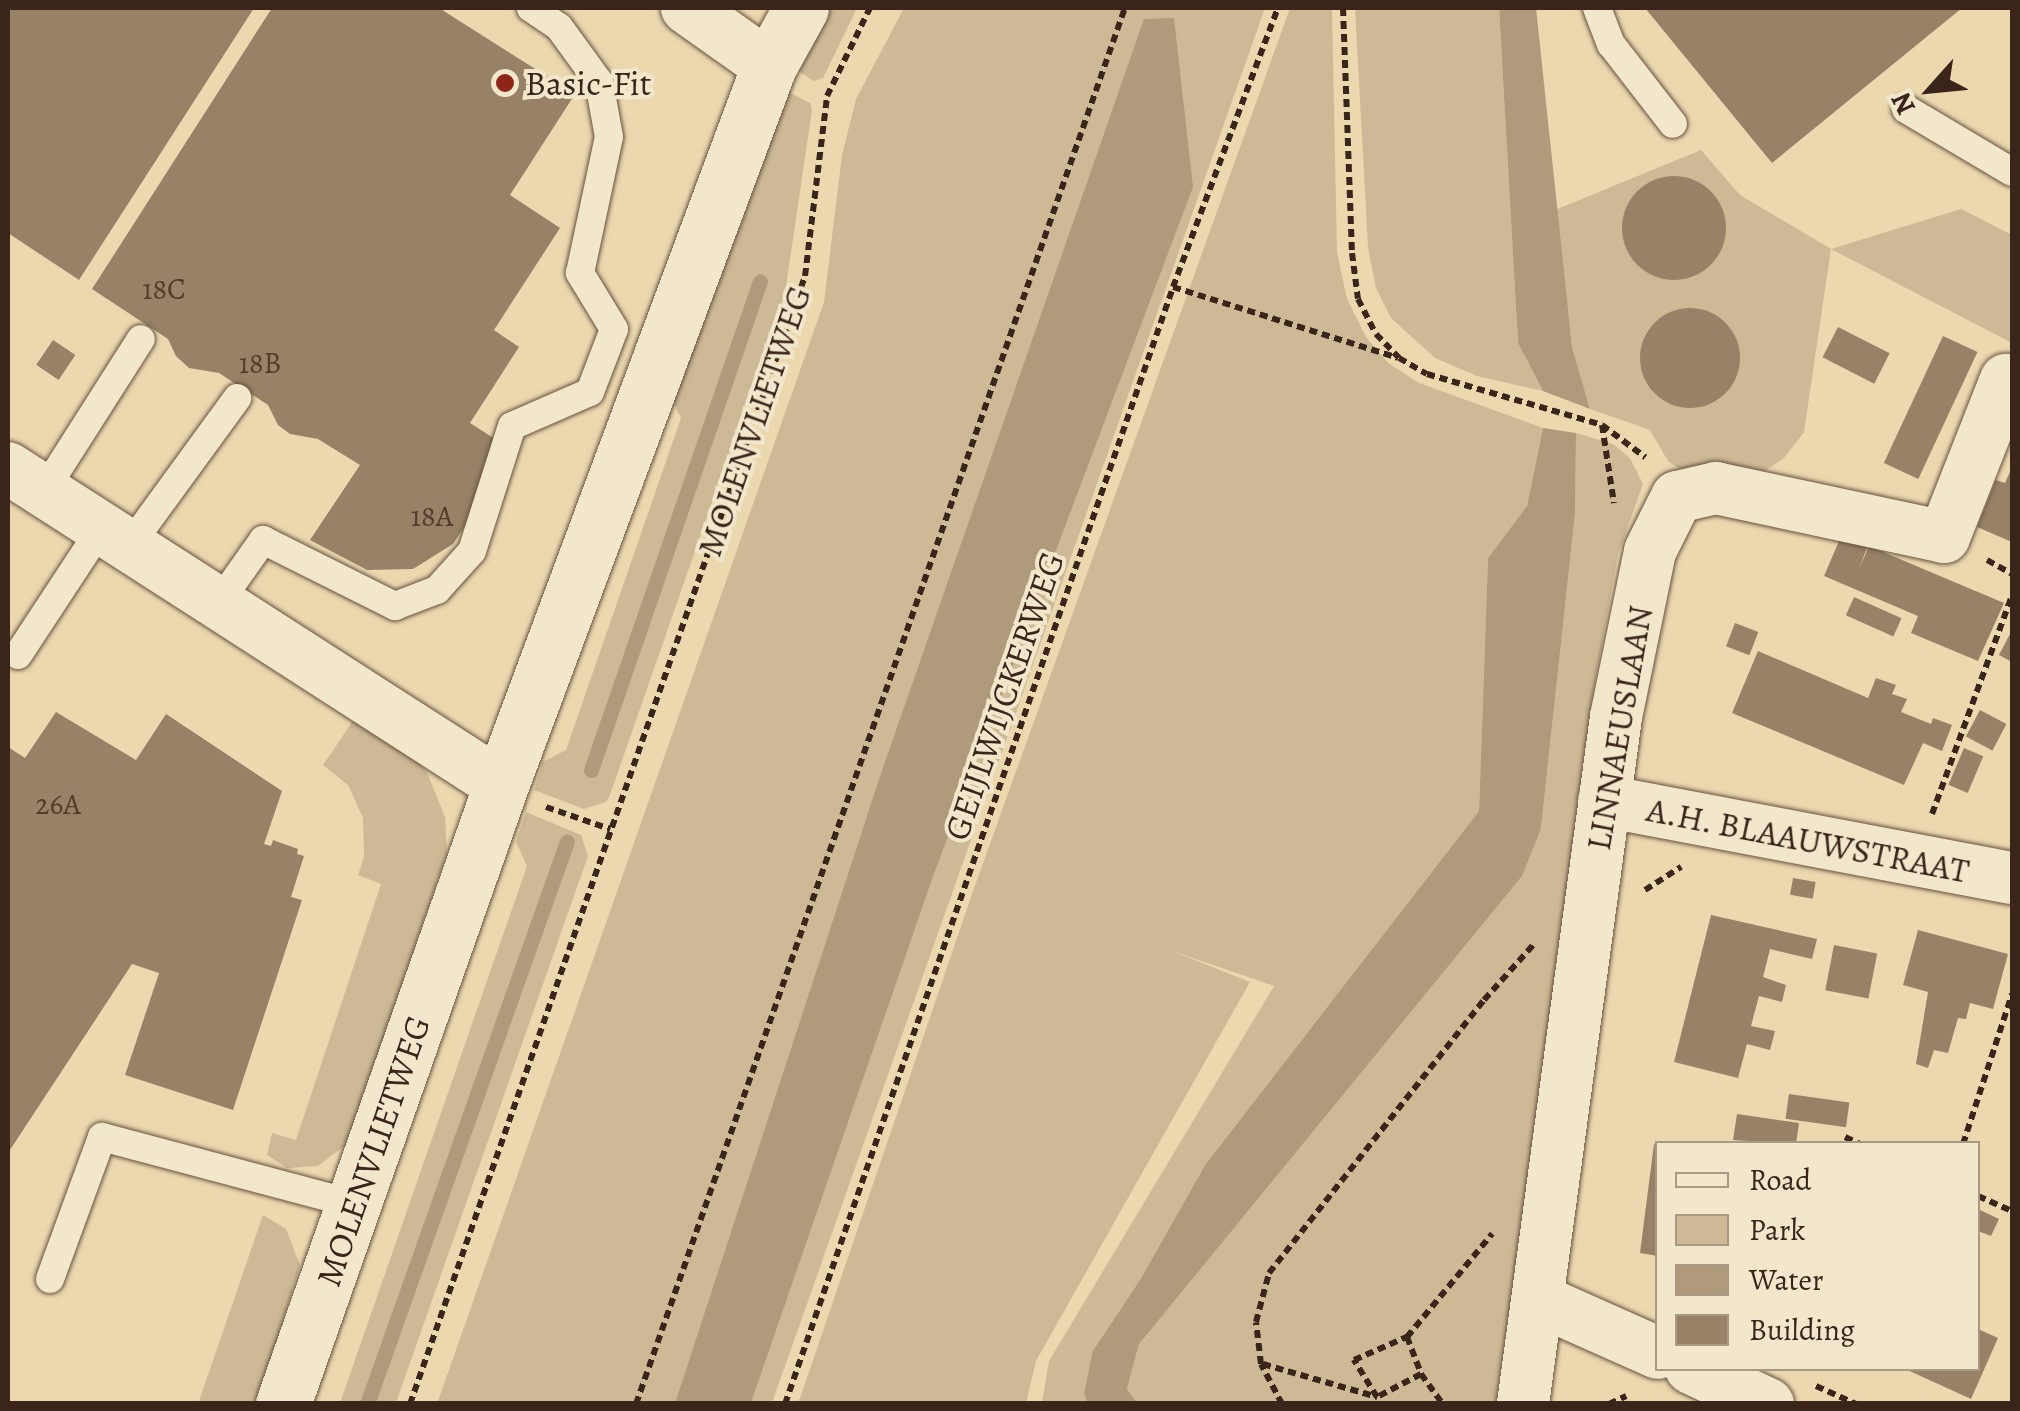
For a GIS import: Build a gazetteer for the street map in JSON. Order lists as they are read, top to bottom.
{
  "streets": {
    "street": ["MOLENVLIETWEG", "LINNAEUSLAAN", "A.H. BLAAUWSTRAAT"],
    "path": ["GEIJLWIJCKERWEG"]
  },
  "crossings": [
    ["LINNAEUSLAAN", "A.H. BLAAUWSTRAAT"]
  ],
  "places": ["Basic-Fit"],
  "house_numbers": [
    "18C",
    "18B",
    "18A",
    "26A"
  ],
  "legend": [
    "Road",
    "Park",
    "Water",
    "Building"
  ],
  "north": "bottom left"
}
